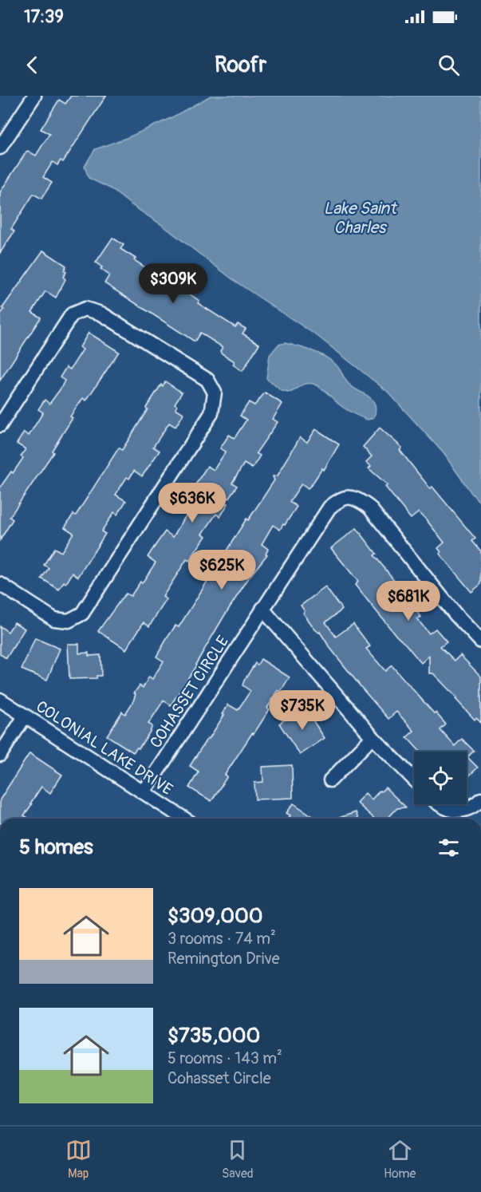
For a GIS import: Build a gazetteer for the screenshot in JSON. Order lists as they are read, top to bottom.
{
  "streets": {
    "street": ["COHASSET CIRCLE", "COLONIAL LAKE DRIVE"]
  },
  "crossings": [
    ["COHASSET CIRCLE", "COLONIAL LAKE DRIVE"]
  ],
  "water": ["Lake Saint Charles"],
  "page": {
    "status": "17:39",
    "header": "Roofr",
    "price": [
      "$309K",
      "$636K",
      "$625K",
      "$681K",
      "$735K"
    ],
    "heading": "5 homes",
    "list": [
      {
        "name": "$309,000",
        "note": "3 rooms · 74 m² · Remington Drive"
      },
      {
        "name": "$735,000",
        "note": "5 rooms · 143 m² · Cohasset Circle"
      }
    ],
    "tabs": ["Map", "Saved", "Home"]
  }
}
